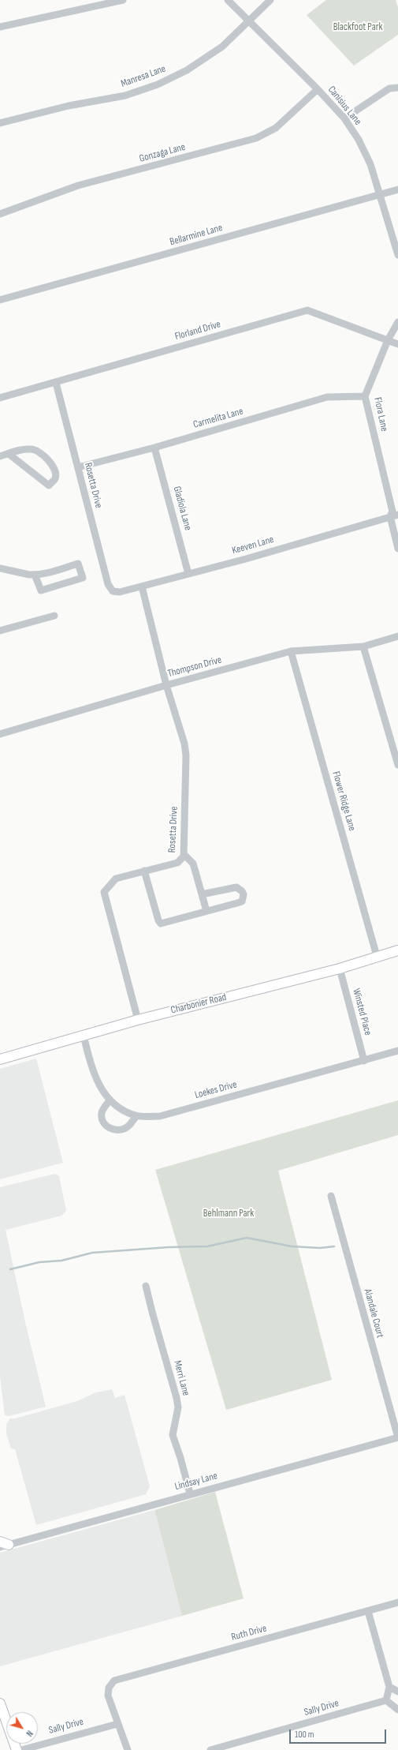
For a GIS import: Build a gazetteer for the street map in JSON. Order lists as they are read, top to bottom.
{
  "streets": {
    "main road": ["Charbonier Road"],
    "street": [
      "Manresa Lane",
      "Canisius Lane",
      "Gonzaga Lane",
      "Bellarmine Lane",
      "Florland Drive",
      "Flora Lane",
      "Carmelita Lane",
      "Rosetta Drive",
      "Gladiola Lane",
      "Keeven Lane",
      "Thompson Drive",
      "Flower Ridge Lane",
      "Winsted Place",
      "Loekes Drive",
      "Alandale Court",
      "Merri Lane",
      "Lindsay Lane",
      "Ruth Drive",
      "Sally Drive"
    ]
  },
  "crossings": [
    ["Manresa Lane", "Canisius Lane"],
    ["Canisius Lane", "Gonzaga Lane"],
    ["Canisius Lane", "Bellarmine Lane"],
    ["Florland Drive", "Flora Lane"],
    ["Florland Drive", "Rosetta Drive"],
    ["Flora Lane", "Carmelita Lane"],
    ["Flora Lane", "Keeven Lane"],
    ["Carmelita Lane", "Rosetta Drive"],
    ["Carmelita Lane", "Gladiola Lane"],
    ["Rosetta Drive", "Keeven Lane"],
    ["Rosetta Drive", "Thompson Drive"],
    ["Rosetta Drive", "Charbonier Road"],
    ["Gladiola Lane", "Keeven Lane"],
    ["Thompson Drive", "Flower Ridge Lane"],
    ["Flower Ridge Lane", "Charbonier Road"],
    ["Charbonier Road", "Winsted Place"],
    ["Winsted Place", "Loekes Drive"],
    ["Alandale Court", "Lindsay Lane"],
    ["Merri Lane", "Lindsay Lane"],
    ["Ruth Drive", "Sally Drive"]
  ],
  "parks": ["Blackfoot Park", "Behlmann Park"],
  "scale_bar": "100 m",
  "north": "bottom right"
}
